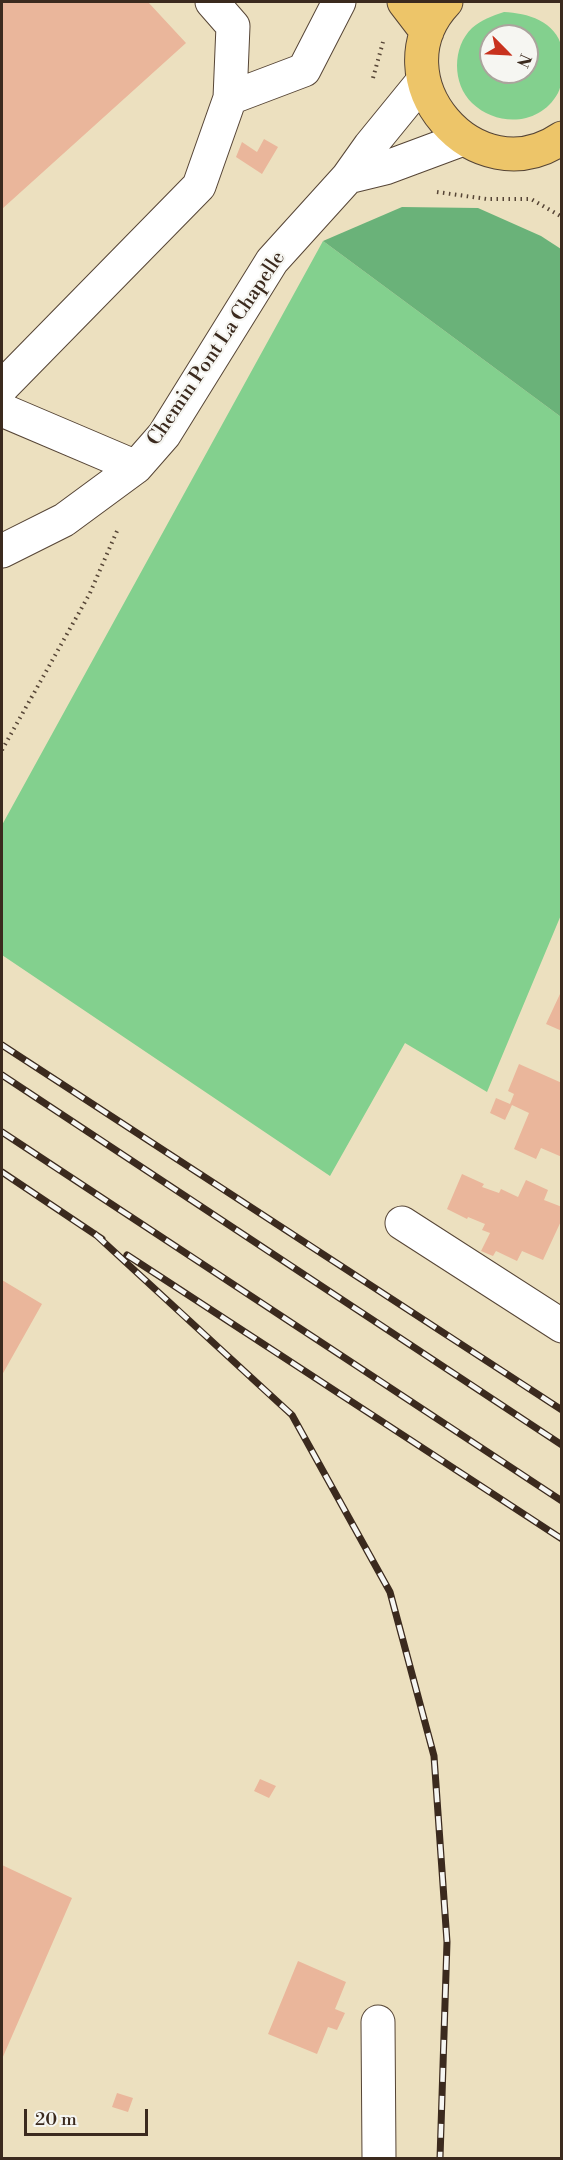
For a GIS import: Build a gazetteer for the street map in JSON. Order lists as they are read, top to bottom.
{
  "streets": {
    "street": ["Chemin Pont La Chapelle"]
  },
  "scale_bar": "20 m",
  "north": "bottom right"
}
